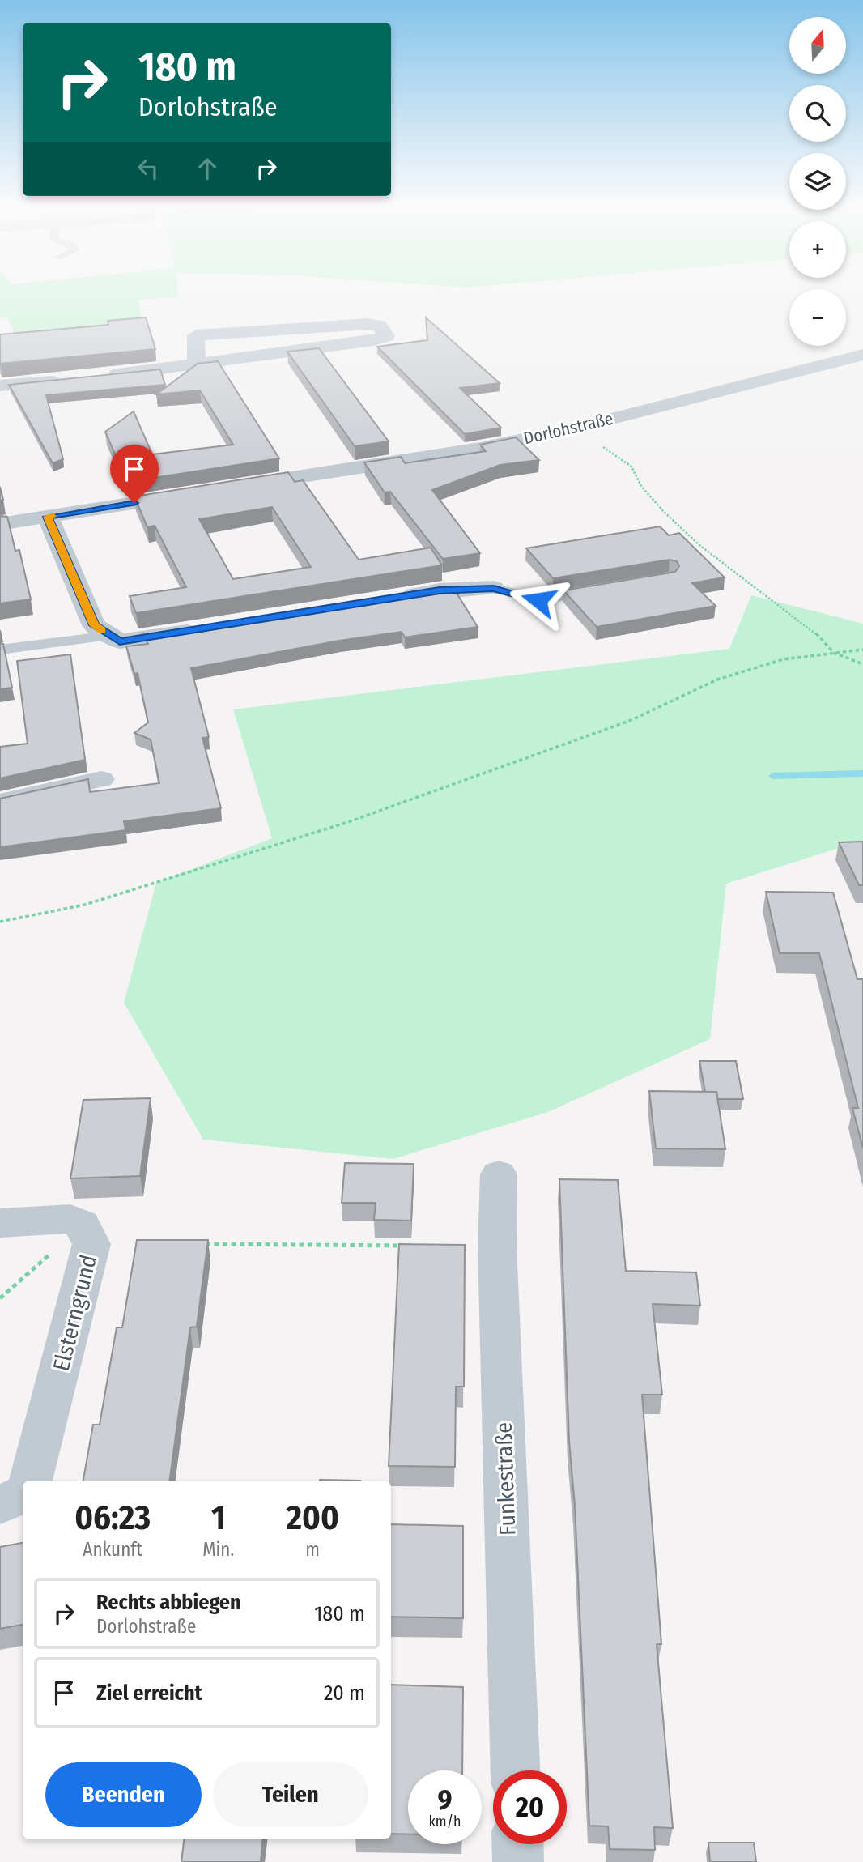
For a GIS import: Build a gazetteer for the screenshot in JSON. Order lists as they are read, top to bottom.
{
  "streets": {
    "street": ["Dorlohstraße", "Elsterngrund", "Funkestraße"]
  },
  "north": "top",
  "page": {
    "map_buttons": ["+", "−"],
    "turn": ["180 m", "Dorlohstraße"],
    "eta": [
      "06:23",
      "Ankunft",
      "1",
      "Min.",
      "200",
      "m"
    ],
    "list": [
      {
        "name": "Rechts abbiegen",
        "note": "Dorlohstraße",
        "value": "180 m"
      },
      {
        "name": "Ziel erreicht",
        "value": "20 m"
      }
    ],
    "buttons": ["Beenden", "Teilen"],
    "speed": "9 km/h",
    "limit": "20"
  }
}
